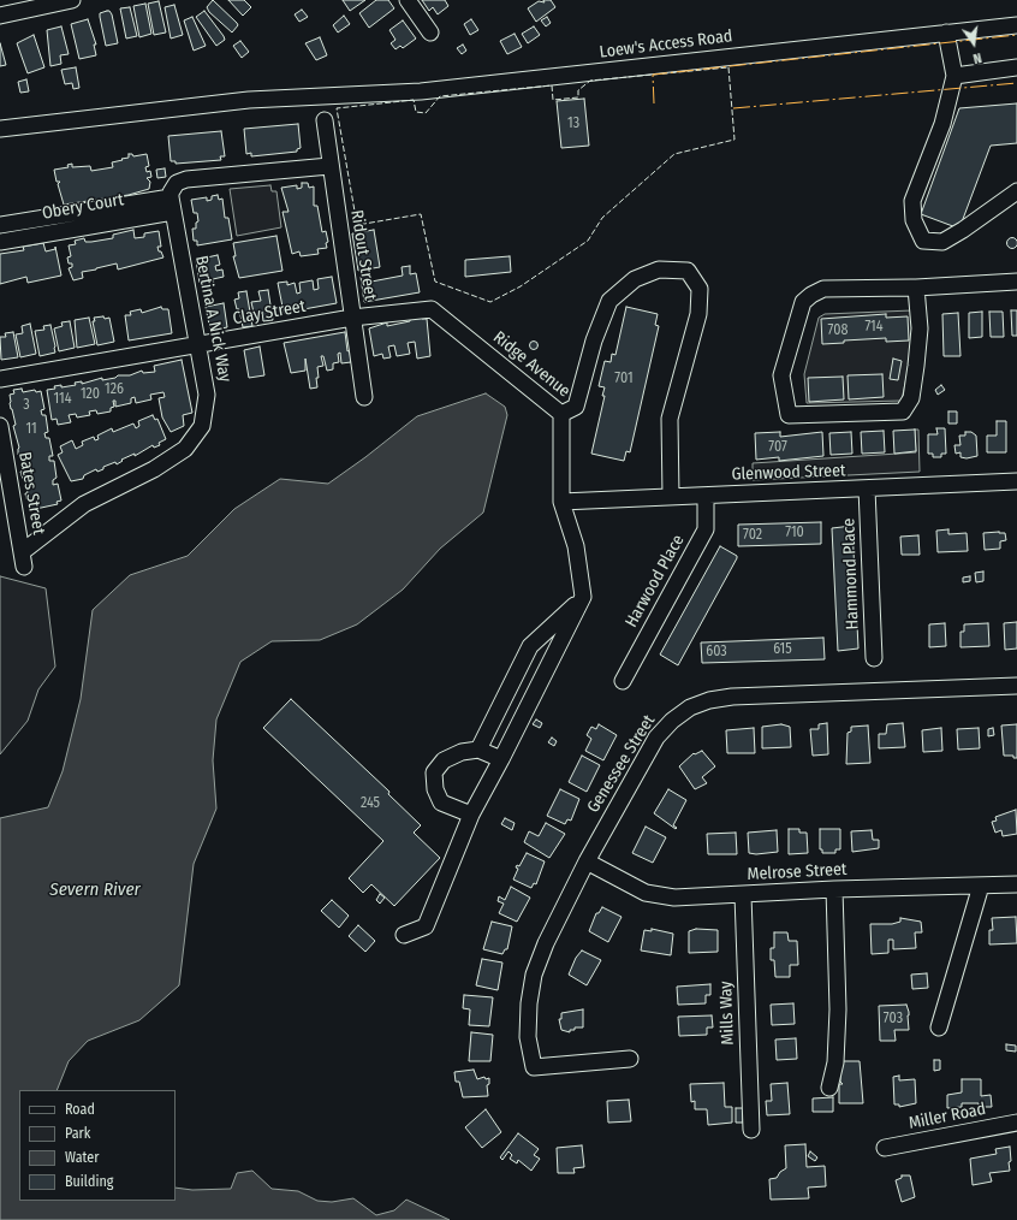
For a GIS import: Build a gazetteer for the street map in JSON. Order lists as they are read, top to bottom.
{
  "streets": {
    "street": [
      "Loew's Access Road",
      "Obery Court",
      "Ridout Street",
      "Clay Street",
      "Bertina A Nick Way",
      "Ridge Avenue",
      "Glenwood Street",
      "Bates Street",
      "Hammond Place",
      "Harwood Place",
      "Genessee Street",
      "Melrose Street",
      "Mills Way",
      "Miller Road"
    ]
  },
  "crossings": [
    ["Obery Court", "Bertina A Nick Way"],
    ["Ridout Street", "Clay Street"],
    ["Clay Street", "Bertina A Nick Way"],
    ["Clay Street", "Ridge Avenue"],
    ["Bertina A Nick Way", "Bates Street"],
    ["Ridge Avenue", "Glenwood Street"],
    ["Glenwood Street", "Hammond Place"],
    ["Glenwood Street", "Harwood Place"],
    ["Genessee Street", "Melrose Street"],
    ["Melrose Street", "Mills Way"]
  ],
  "water": ["Severn River"],
  "house_numbers": [
    "13",
    "714",
    "708",
    "701",
    "126",
    "120",
    "114",
    "3",
    "11",
    "707",
    "710",
    "702",
    "615",
    "603",
    "245",
    "703"
  ],
  "legend": [
    "Road",
    "Park",
    "Water",
    "Building"
  ],
  "north": "bottom"
}
